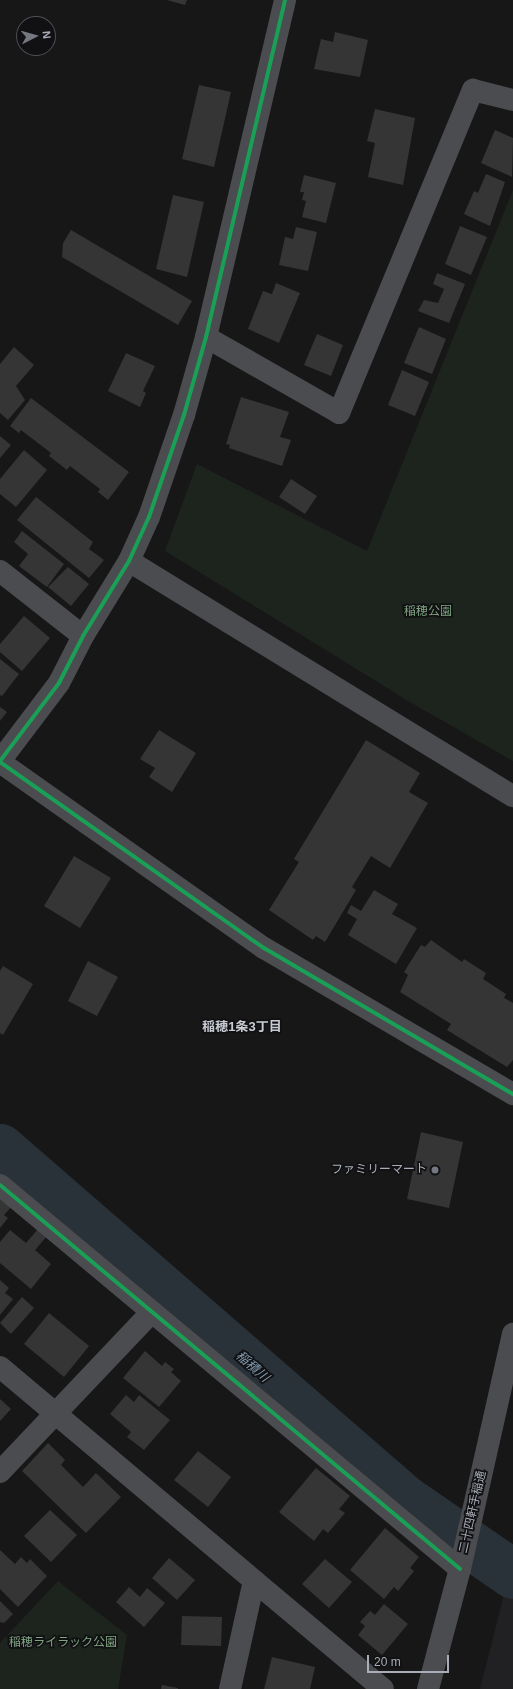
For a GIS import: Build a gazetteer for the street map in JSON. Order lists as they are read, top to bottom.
{
  "streets": {
    "street": ["二十四軒手稲通"]
  },
  "districts": ["稲穂1条3丁目"],
  "water": ["稲積川"],
  "parks": ["稲穂公園", "稲穂ライラック公園"],
  "places": ["ファミリーマート"],
  "scale_bar": "20 m",
  "north": "right"
}
